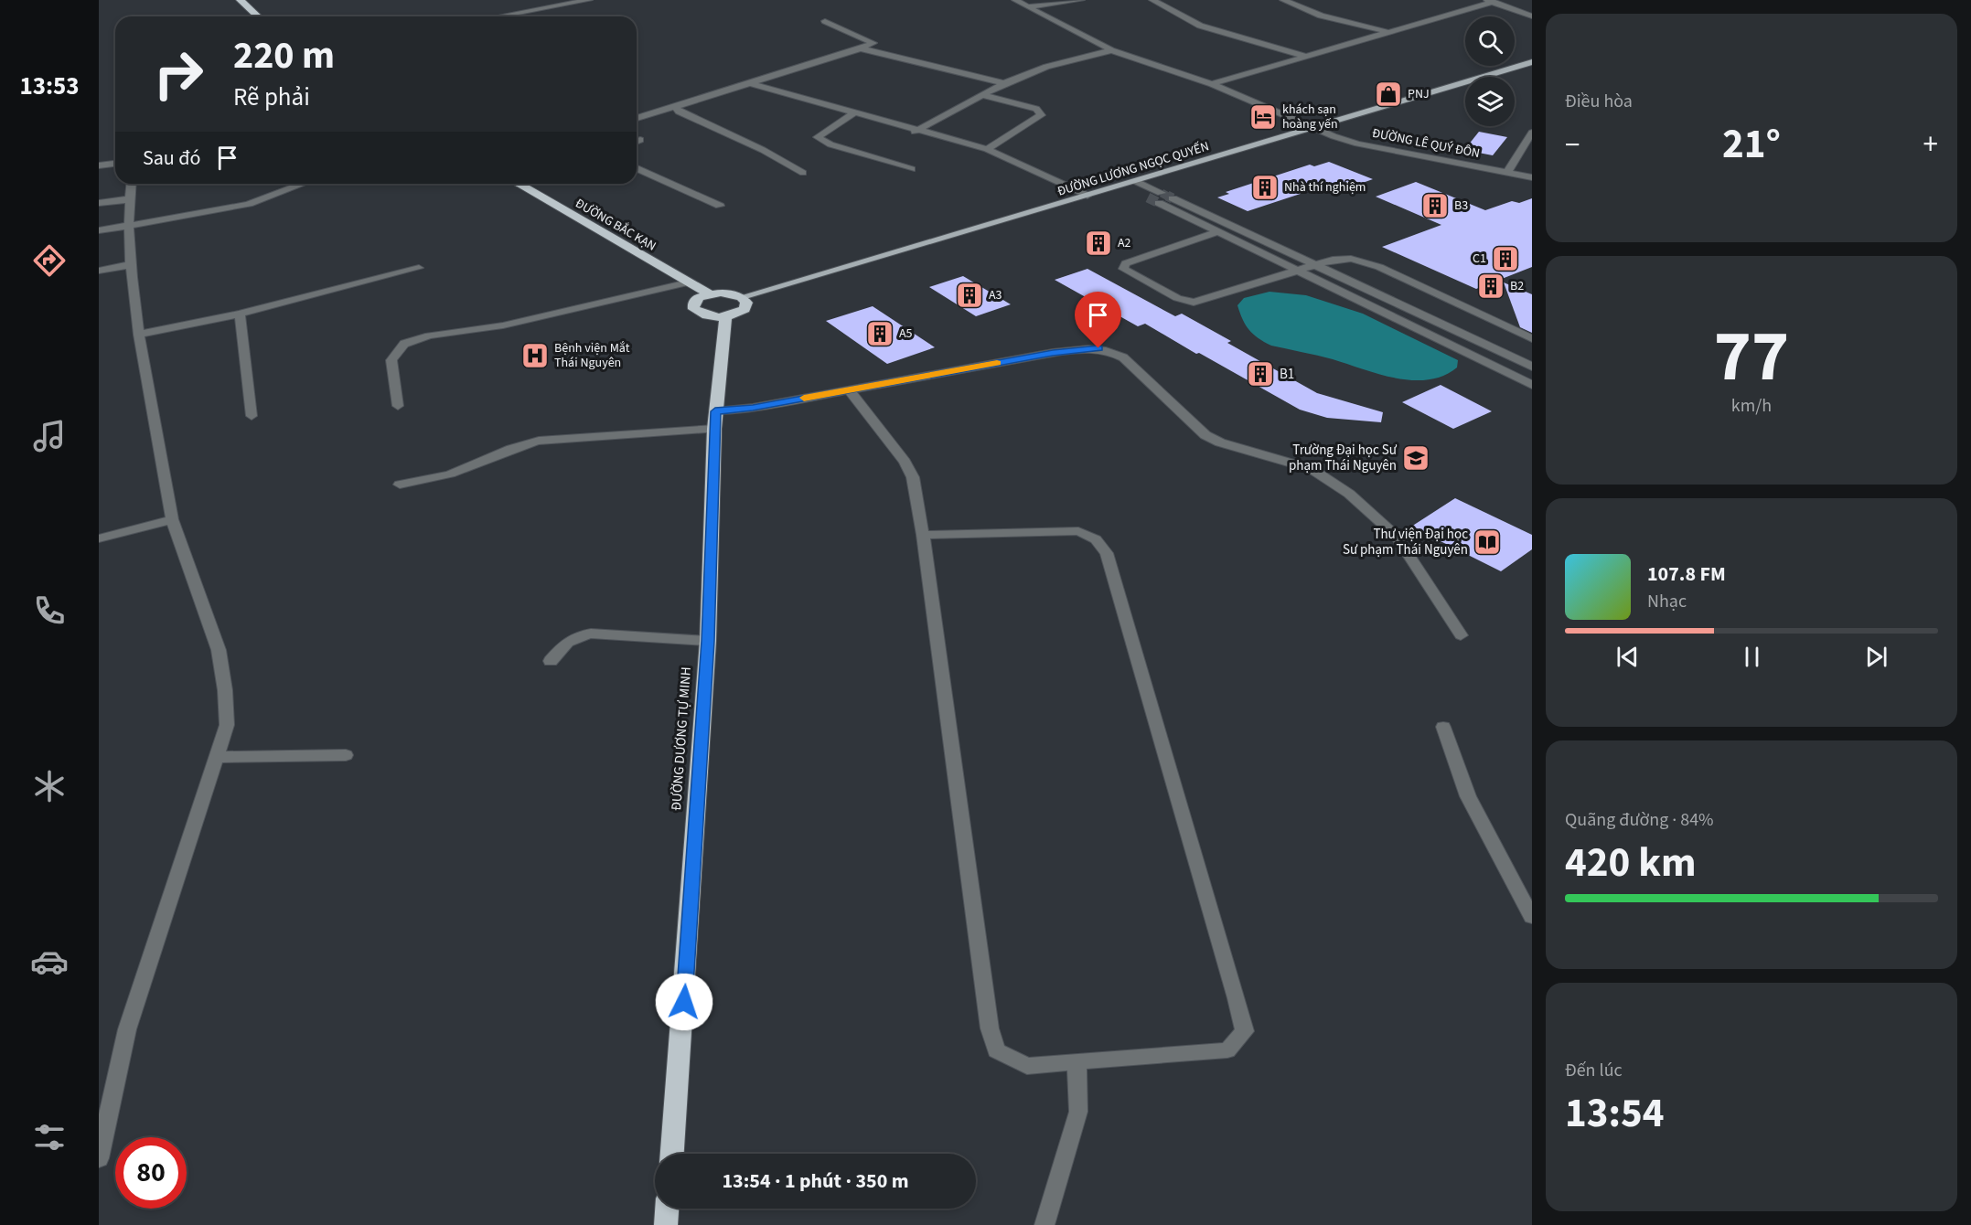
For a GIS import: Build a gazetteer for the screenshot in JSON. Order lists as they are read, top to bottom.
{
  "streets": {
    "highway": ["ĐƯỜNG BẮC KẠN", "ĐƯỜNG DƯƠNG TỰ MINH"],
    "main road": ["ĐƯỜNG LƯƠNG NGỌC QUYẾN"],
    "street": ["ĐƯỜNG LÊ QUÝ ĐÔN"]
  },
  "crossings": [
    ["ĐƯỜNG LÊ QUÝ ĐÔN", "ĐƯỜNG LƯƠNG NGỌC QUYẾN"]
  ],
  "places": {
    "shop": ["PNJ"],
    "hotel": ["khách sạn hoàng yến"],
    "building": [
      "Nhà thí nghiệm",
      "B3",
      "A2",
      "C1",
      "B2",
      "A3",
      "A5",
      "B1"
    ],
    "hospital": ["Bệnh viện Mắt Thái Nguyên"],
    "school or university": ["Trường Đại học Sư phạm Thái Nguyên"],
    "library": ["Thư viện Đại học Sư phạm Thái Nguyên"]
  },
  "page": {
    "tabs": "13:53",
    "tile": [
      "Điều hòa",
      ["77", "km/h"],
      ["Quãng đường · 84%", "420 km"],
      ["Đến lúc", "13:54"]
    ],
    "turn": ["220 m", "Rẽ phải"],
    "heat": ["−", "21°", "+"],
    "then": "Sau đó",
    "song": ["107.8 FM", "Nhạc"],
    "limit": "80",
    "trip": "13:54 · 1 phút · 350 m"
  }
}
